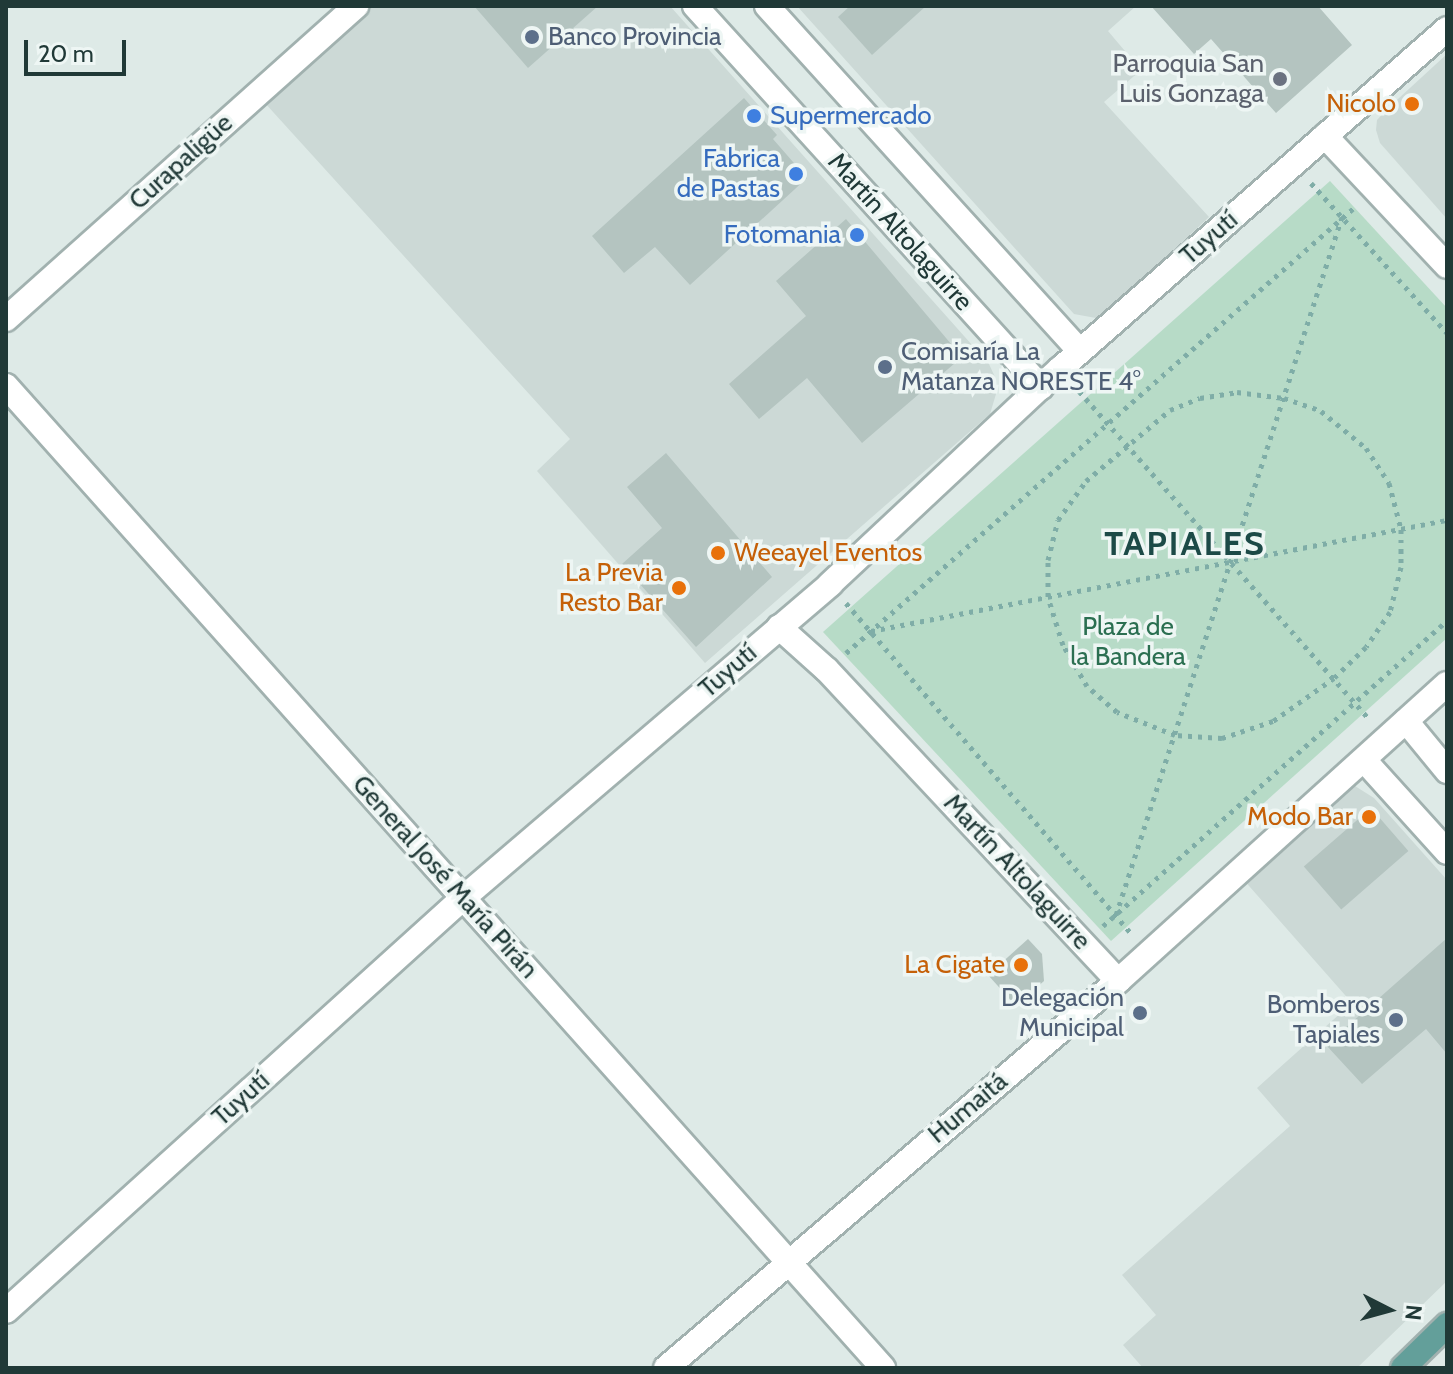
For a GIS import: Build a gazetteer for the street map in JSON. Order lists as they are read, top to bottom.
{
  "streets": {
    "street": [
      "Curapaligüe",
      "Martín Altolaguirre",
      "Tuyutí",
      "General José María Pirán",
      "Humaitá"
    ]
  },
  "crossings": [
    ["Martín Altolaguirre", "Tuyutí"],
    ["Martín Altolaguirre", "Humaitá"],
    ["Tuyutí", "General José María Pirán"],
    ["General José María Pirán", "Humaitá"]
  ],
  "districts": ["TAPIALES"],
  "parks": ["Plaza de la Bandera"],
  "places": [
    "Banco Provincia",
    "Parroquia San Luis Gonzaga",
    "Nicolo",
    "Supermercado",
    "Fabrica de Pastas",
    "Fotomania",
    "Comisaría La Matanza NORESTE 4°",
    "Weeayel Eventos",
    "La Previa Resto Bar",
    "Modo Bar",
    "La Cigate",
    "Delegación Municipal",
    "Bomberos Tapiales"
  ],
  "scale_bar": "20 m",
  "north": "right"
}
